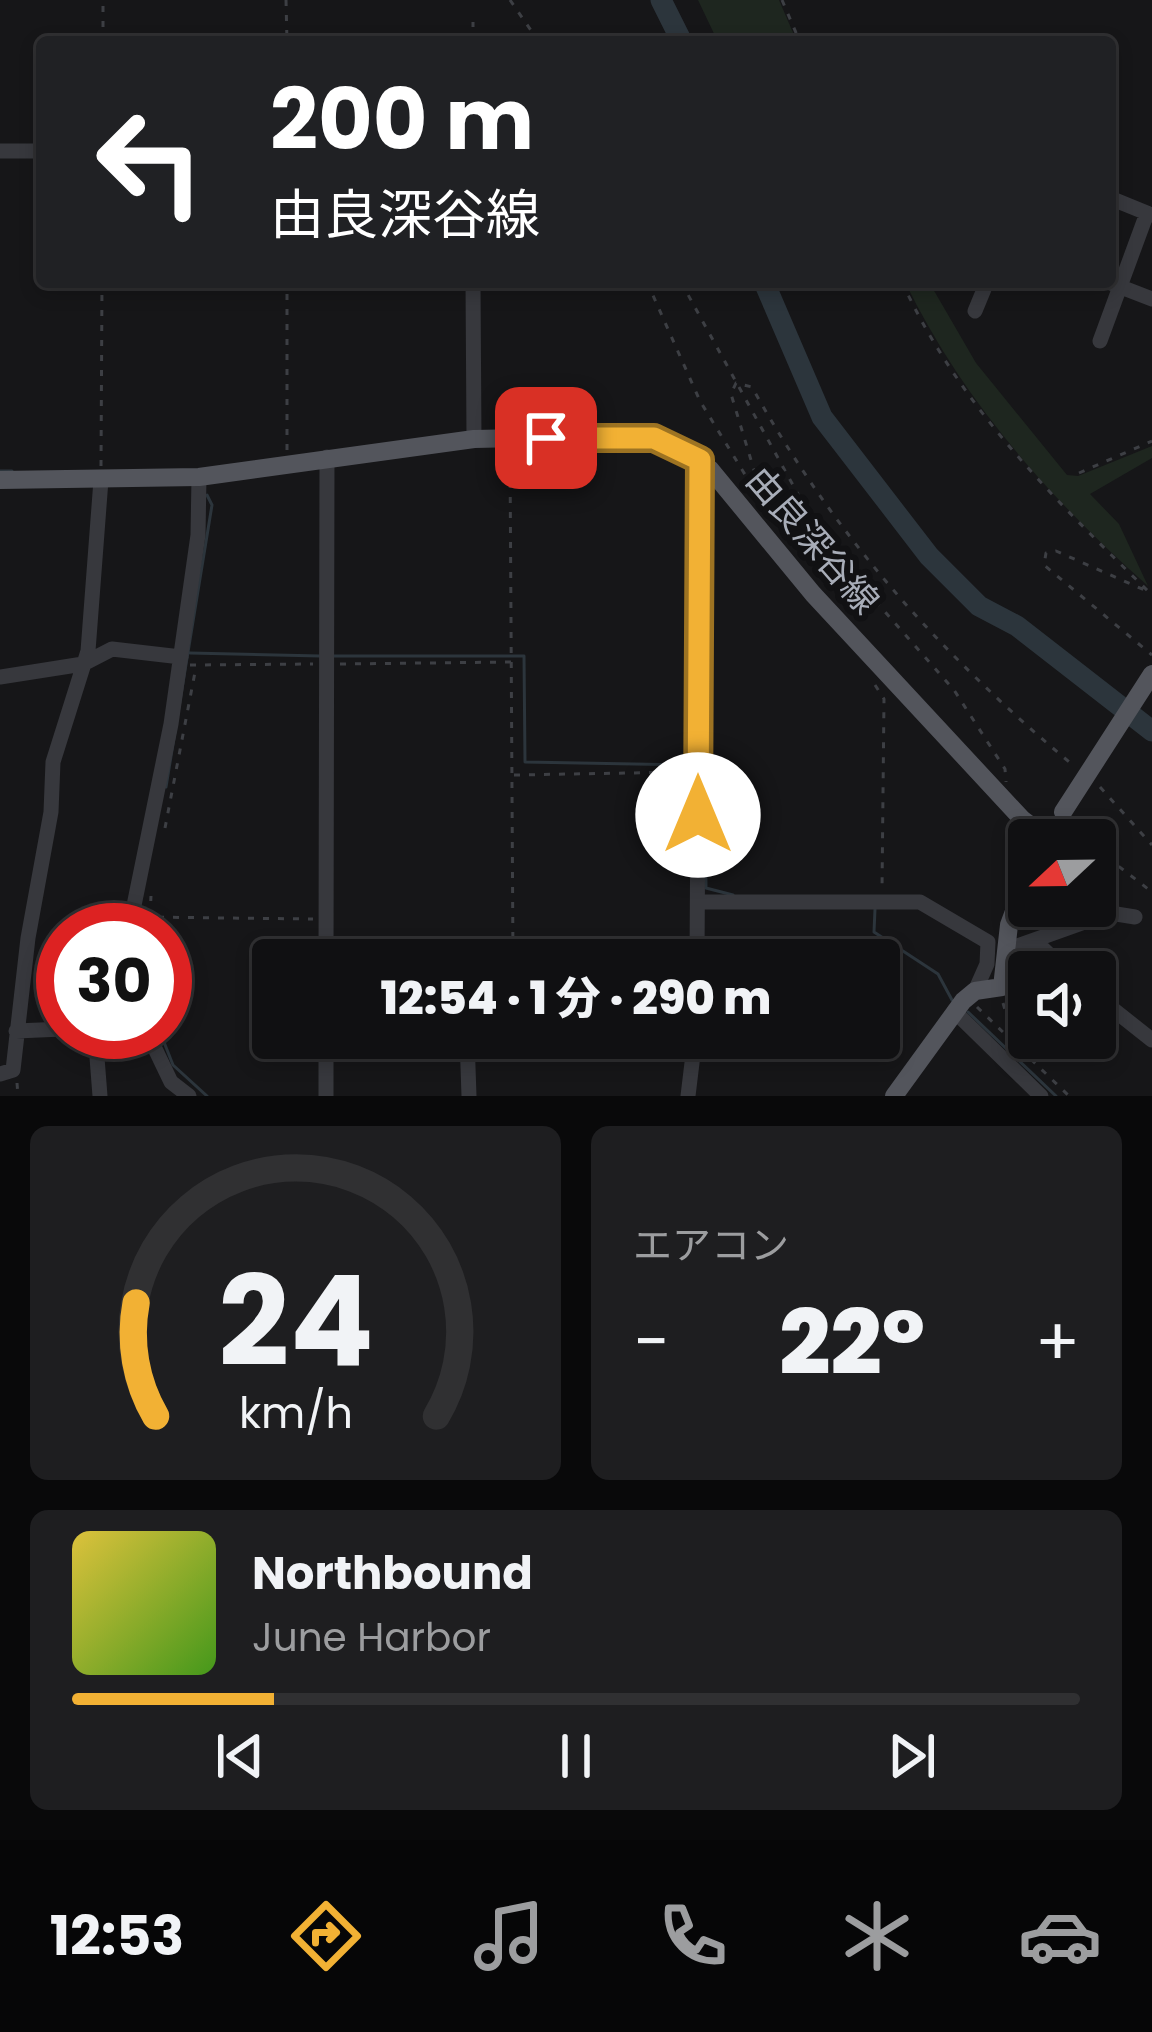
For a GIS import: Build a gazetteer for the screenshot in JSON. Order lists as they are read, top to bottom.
{
  "streets": {
    "main road": ["由良深谷線"]
  },
  "north": "left",
  "page": {
    "turn": ["200 m", "由良深谷線"],
    "limit": "30",
    "trip": "12:54 · 1 分 · 290 m",
    "tile": "エアコン",
    "heat": ["−", "22°", "+"],
    "song": ["Northbound", "June Harbor"],
    "tabs": "12:53",
    "gauge": ["24", "km/h"]
  }
}
